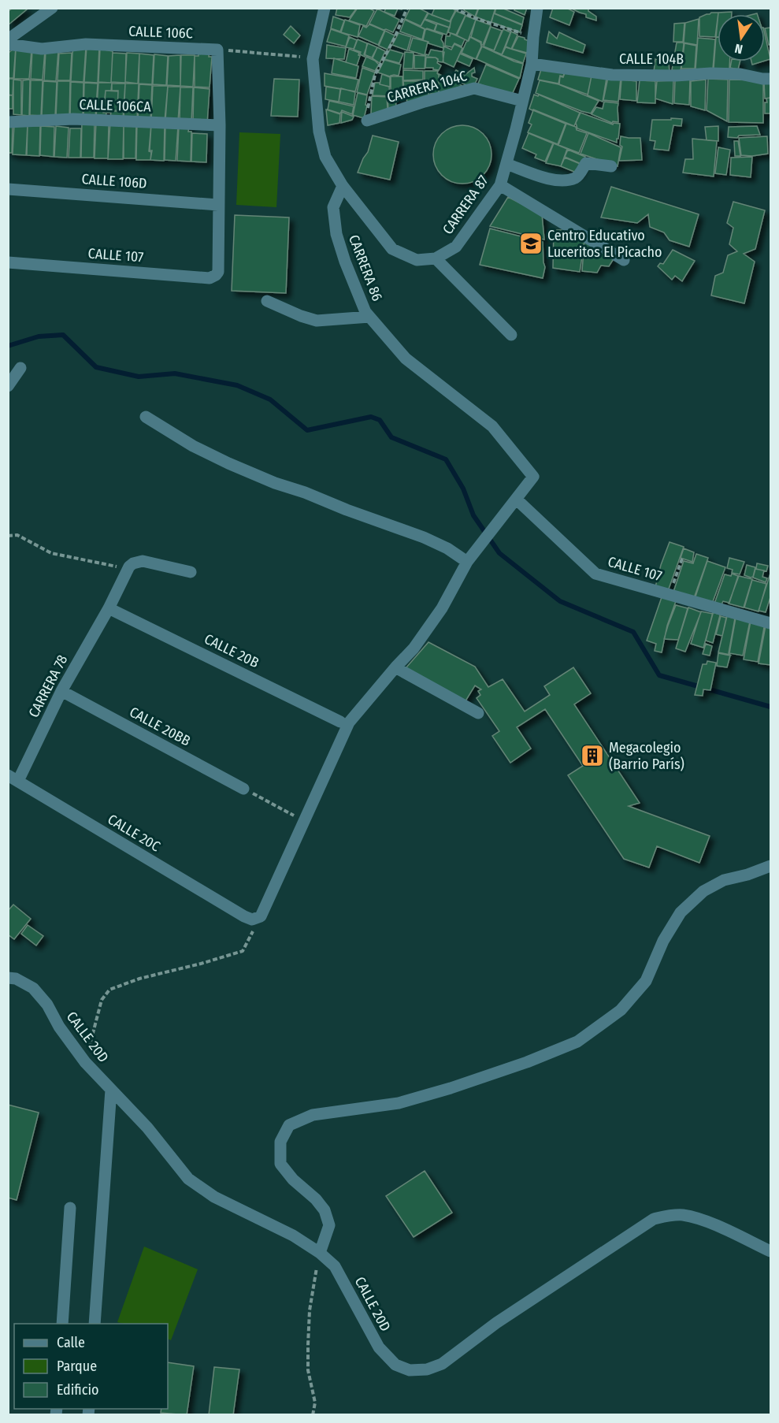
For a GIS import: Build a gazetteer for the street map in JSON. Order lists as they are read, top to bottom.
{
  "streets": {
    "street": [
      "CALLE 106C",
      "CALLE 104B",
      "CARRERA 104C",
      "CALLE 106CA",
      "CALLE 106D",
      "CARRERA 87",
      "CALLE 107",
      "CARRERA 86",
      "CALLE 20B",
      "CARRERA 78",
      "CALLE 20BB",
      "CALLE 20C",
      "CALLE 20D"
    ]
  },
  "crossings": [
    ["CALLE 104B", "CARRERA 87"],
    ["CARRERA 104C", "CARRERA 87"],
    ["CALLE 106D", "CALLE 107"],
    ["CALLE 107", "CARRERA 86"],
    ["CALLE 20B", "CARRERA 78"],
    ["CARRERA 78", "CALLE 20BB"],
    ["CARRERA 78", "CALLE 20C"]
  ],
  "places": {
    "school or university": ["Centro Educativo Luceritos El Picacho"],
    "building": ["Megacolegio (Barrio París)"]
  },
  "legend": ["Calle", "Parque", "Edificio"],
  "north": "bottom"
}
